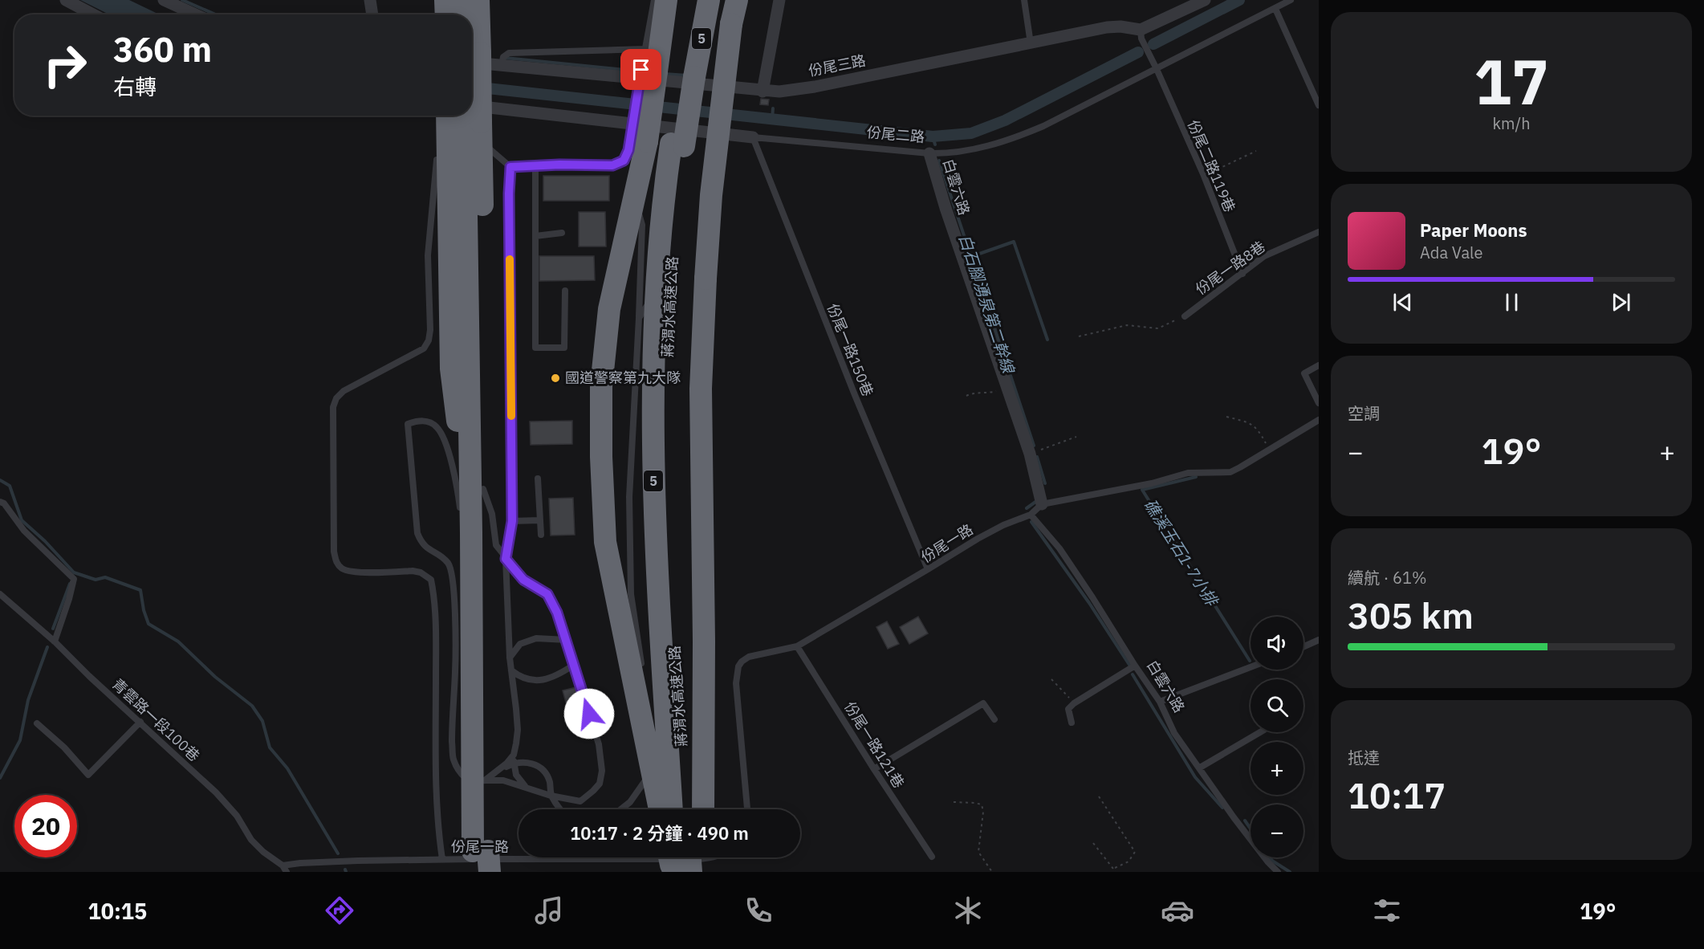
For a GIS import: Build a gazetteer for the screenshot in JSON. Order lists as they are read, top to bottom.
{
  "streets": {
    "highway": ["5", "蔣渭水高速公路"],
    "street": ["份尾三路", "份尾二路", "白雲六路"],
    "lane": [
      "份尾二路119巷",
      "份尾一路8巷",
      "份尾一路150巷",
      "份尾一路",
      "青雲路一段100巷",
      "份尾一路121巷"
    ]
  },
  "crossings": [
    ["份尾三路", "份尾二路119巷"],
    ["份尾二路", "份尾二路119巷"],
    ["份尾二路", "白雲六路"],
    ["份尾二路", "份尾一路150巷"],
    ["份尾二路119巷", "份尾一路8巷"],
    ["白雲六路", "份尾一路"],
    ["份尾一路150巷", "份尾一路"],
    ["份尾一路", "青雲路一段100巷"],
    ["份尾一路", "份尾一路121巷"]
  ],
  "water": ["白石腳湧泉第二幹線", "礁溪玉石1-7小排"],
  "places": ["國道警察第九大隊"],
  "page": {
    "tile": [
      ["17", "km/h"],
      "空調",
      ["續航 · 61%", "305 km"],
      ["抵達", "10:17"]
    ],
    "turn": ["360 m", "右轉"],
    "song": ["Paper Moons", "Ada Vale"],
    "heat": ["−", "19°", "+"],
    "map_buttons": ["+", "−"],
    "limit": "20",
    "trip": "10:17 · 2 分鐘 · 490 m",
    "tabs": ["10:15", "19°"]
  }
}
